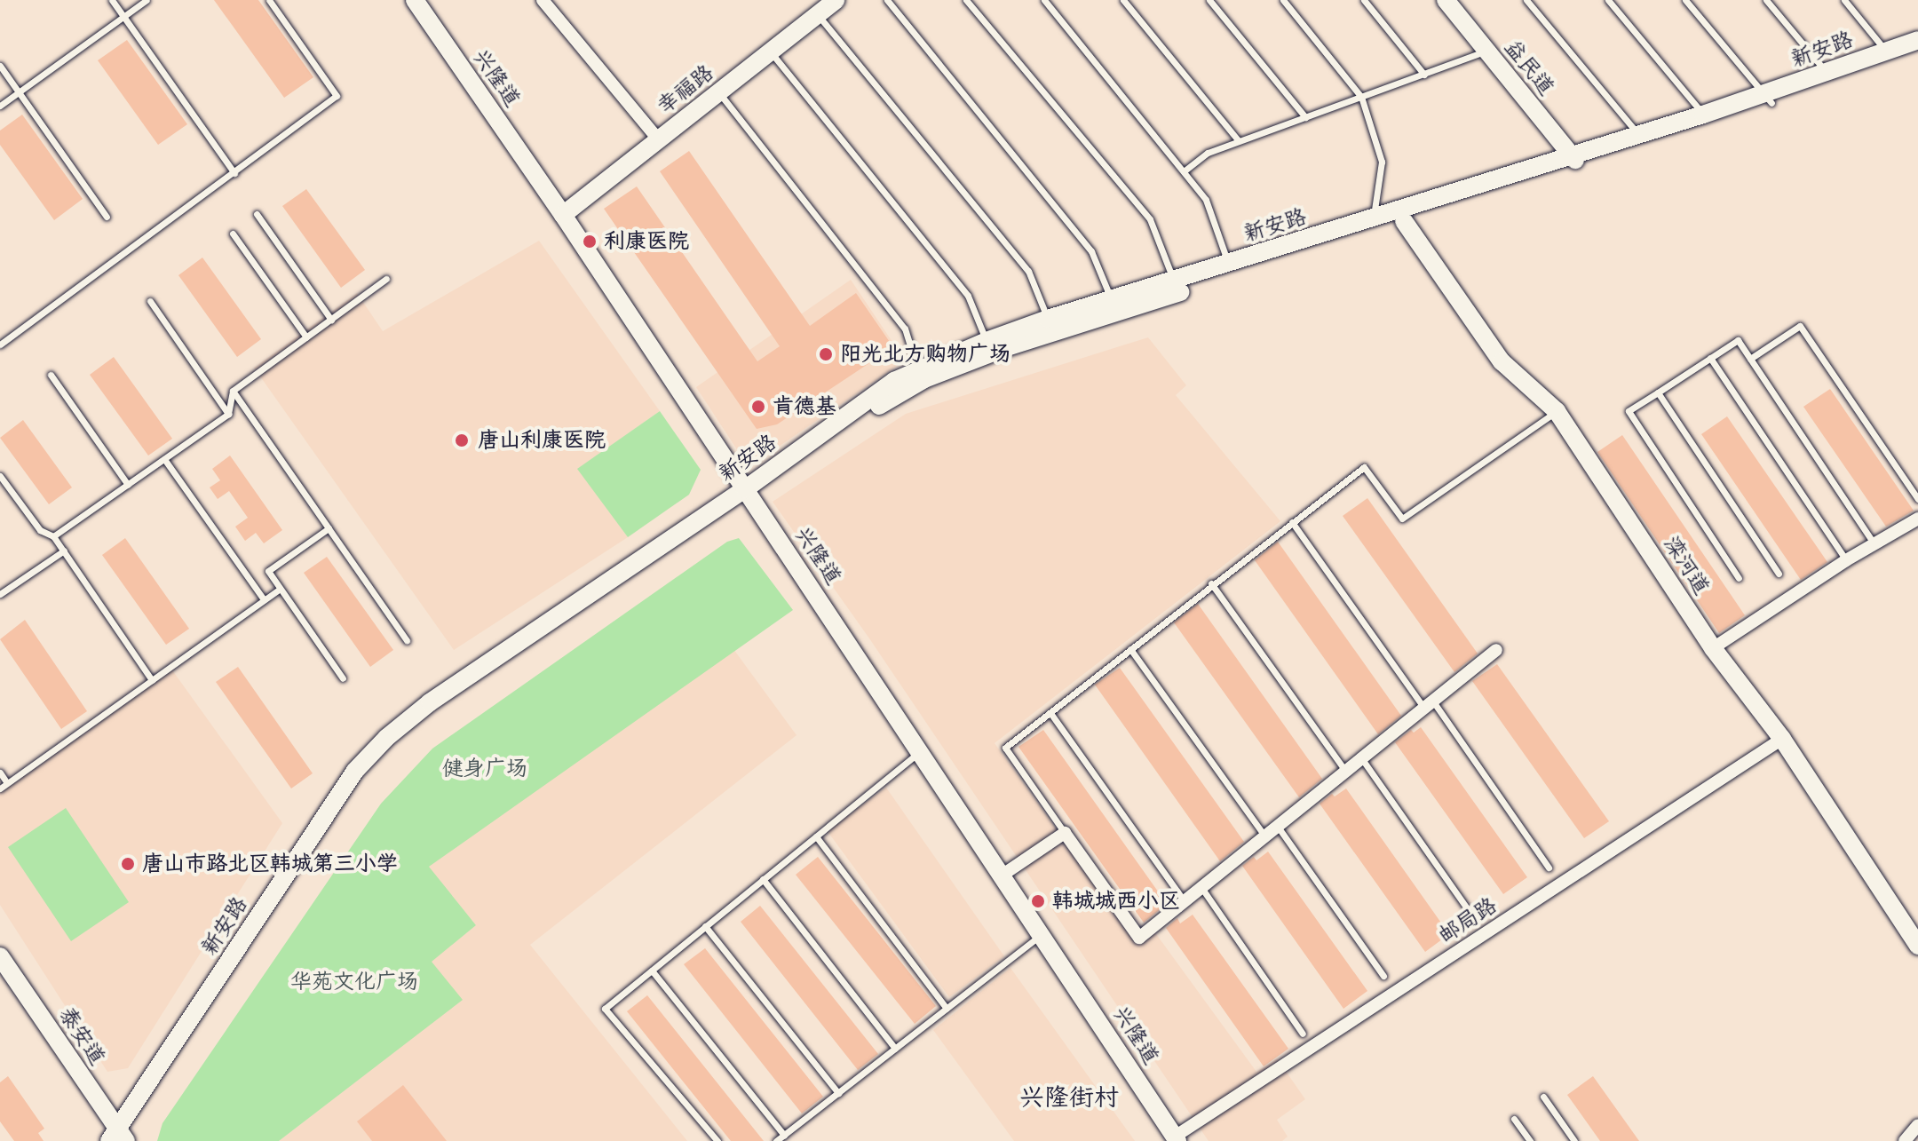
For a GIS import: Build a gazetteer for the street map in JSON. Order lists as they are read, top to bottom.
{
  "streets": {
    "main road": [
      "新安路",
      "益民道",
      "兴隆道",
      "幸福路",
      "滦河道",
      "泰安道"
    ],
    "street": ["邮局路"]
  },
  "crossings": [
    ["新安路", "益民道"],
    ["新安路", "兴隆道"],
    ["新安路", "滦河道"],
    ["新安路", "泰安道"],
    ["兴隆道", "幸福路"],
    ["兴隆道", "邮局路"],
    ["滦河道", "邮局路"]
  ],
  "districts": ["兴隆街村"],
  "parks": ["健身广场", "华苑文化广场"],
  "places": [
    "利康医院",
    "阳光北方购物广场",
    "肯德基",
    "唐山利康医院",
    "唐山市路北区韩城第三小学",
    "韩城城西小区"
  ]
}
